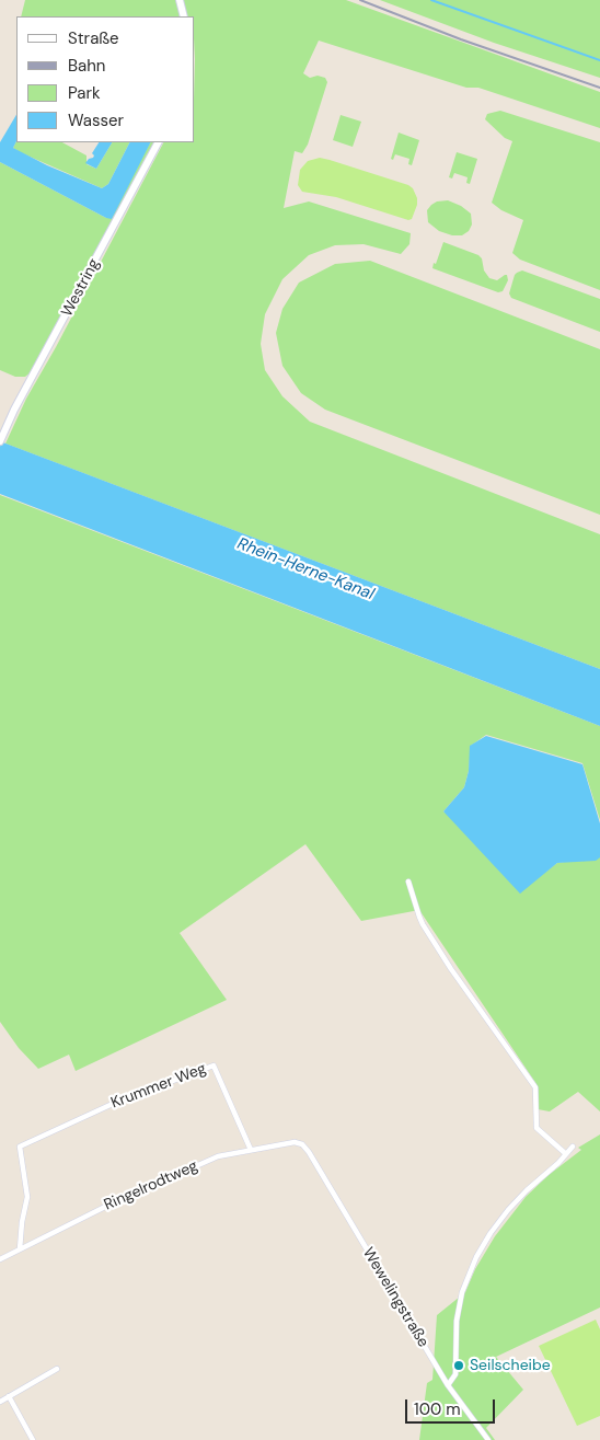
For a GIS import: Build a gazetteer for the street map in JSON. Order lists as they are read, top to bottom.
{
  "streets": {
    "main road": ["Westring"],
    "street": ["Krummer Weg", "Ringelrodtweg", "Wewelingstraße"]
  },
  "crossings": [
    ["Krummer Weg", "Ringelrodtweg"],
    ["Ringelrodtweg", "Wewelingstraße"]
  ],
  "water": ["Rhein-Herne-Kanal"],
  "places": ["Seilscheibe"],
  "legend": [
    "Straße",
    "Bahn",
    "Park",
    "Wasser"
  ],
  "scale_bar": "100 m"
}
